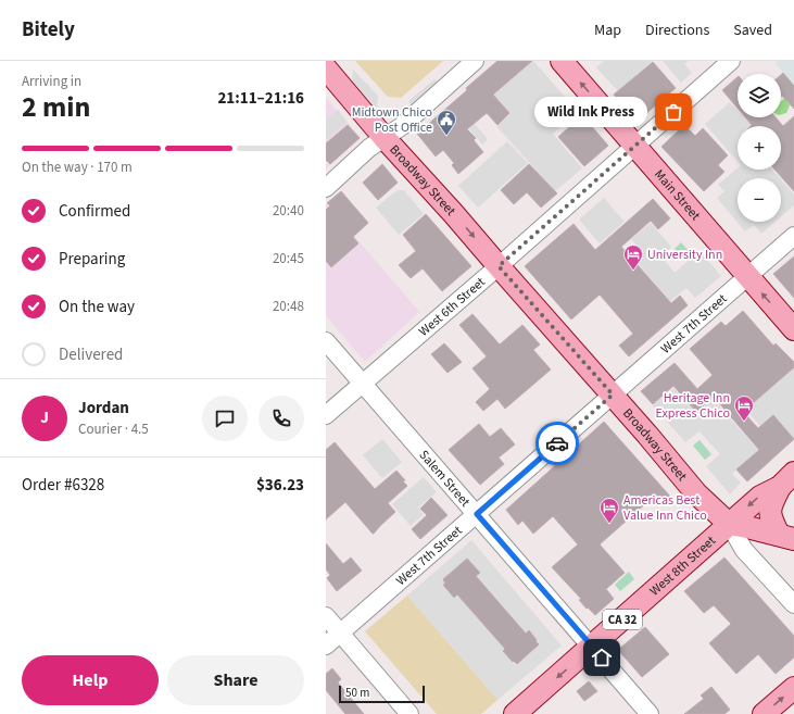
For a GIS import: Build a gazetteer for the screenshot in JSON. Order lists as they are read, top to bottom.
{
  "streets": {
    "main road": [
      "Broadway Street",
      "Main Street",
      "West 8th Street",
      "CA 32"
    ],
    "street": ["West 6th Street", "West 7th Street", "Salem Street"]
  },
  "crossings": [
    ["Broadway Street", "West 6th Street"],
    ["Broadway Street", "West 7th Street"],
    ["Broadway Street", "West 8th Street"],
    ["Main Street", "West 6th Street"],
    ["Main Street", "West 7th Street"],
    ["West 6th Street", "Salem Street"],
    ["West 7th Street", "Salem Street"],
    ["Salem Street", "West 8th Street"]
  ],
  "one_way": ["Main Street", "West 8th Street"],
  "places": {
    "other": ["Wild Ink Press"],
    "public building": ["Midtown Chico Post Office"],
    "hotel": ["University Inn", "Heritage Inn Express Chico", "Americas Best Value Inn Chico"]
  },
  "scale_bar": "50 m",
  "page": {
    "header": "Bitely",
    "nav": ["Map", "Directions", "Saved"],
    "heading": ["2 min", "Arriving in", "21:11–21:16"],
    "panel": [
      "Jordan",
      "Courier · 4.5",
      "Order #6328",
      "$36.23"
    ],
    "map_buttons": ["+", "−"],
    "bubble": "Wild Ink Press",
    "bar": "On the way · 170 m",
    "list": [
      ["Confirmed", "20:40"],
      ["Preparing", "20:45"],
      ["On the way", "20:48"],
      "Delivered"
    ],
    "round": "J",
    "buttons": ["Help", "Share"],
    "scale": "50 m"
  }
}
